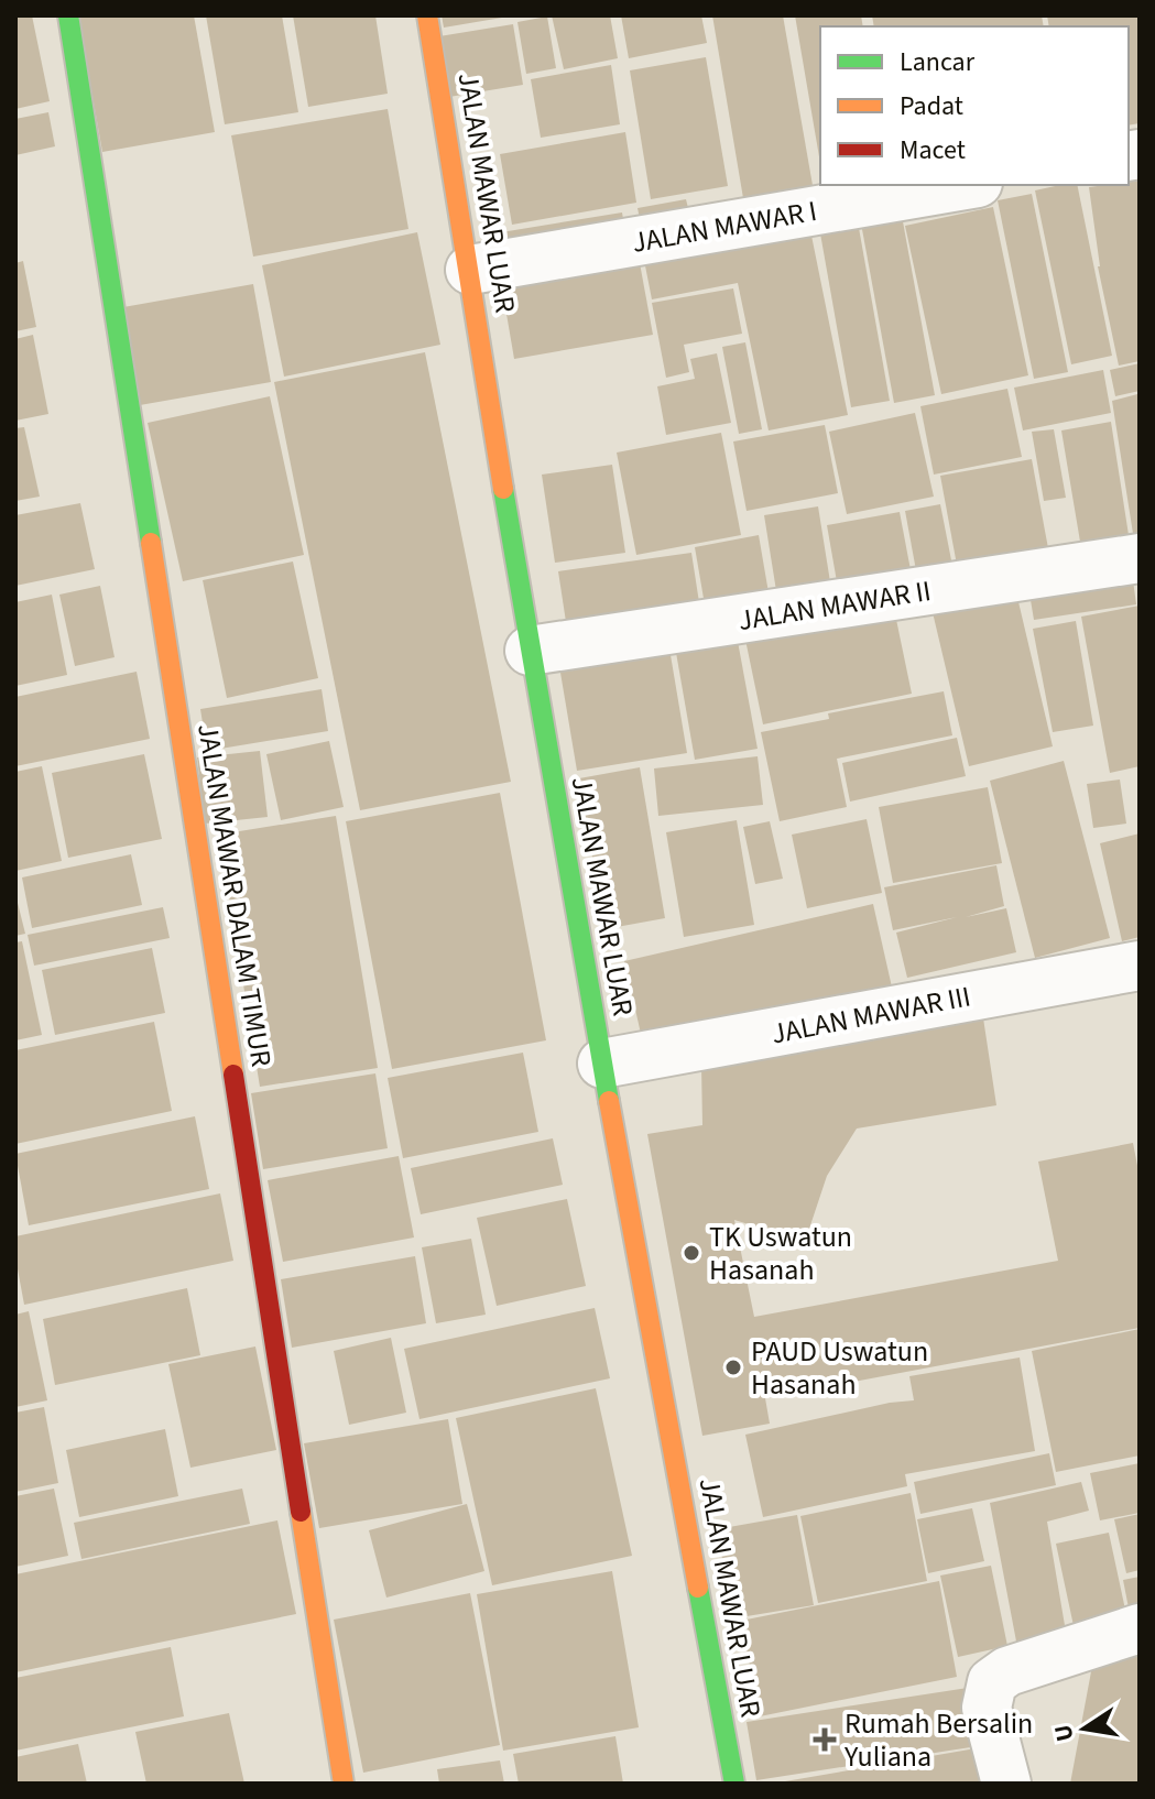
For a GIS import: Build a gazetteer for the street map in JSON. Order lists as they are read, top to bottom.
{
  "streets": {
    "street": [
      "JALAN MAWAR LUAR",
      "JALAN MAWAR I",
      "JALAN MAWAR II",
      "JALAN MAWAR DALAM TIMUR",
      "JALAN MAWAR III"
    ]
  },
  "crossings": [
    ["JALAN MAWAR LUAR", "JALAN MAWAR I"],
    ["JALAN MAWAR LUAR", "JALAN MAWAR II"],
    ["JALAN MAWAR LUAR", "JALAN MAWAR III"]
  ],
  "places": {
    "other": ["TK Uswatun Hasanah", "PAUD Uswatun Hasanah"],
    "health": ["Rumah Bersalin Yuliana"]
  },
  "legend": ["Lancar", "Padat", "Macet"],
  "north": "left"
}
